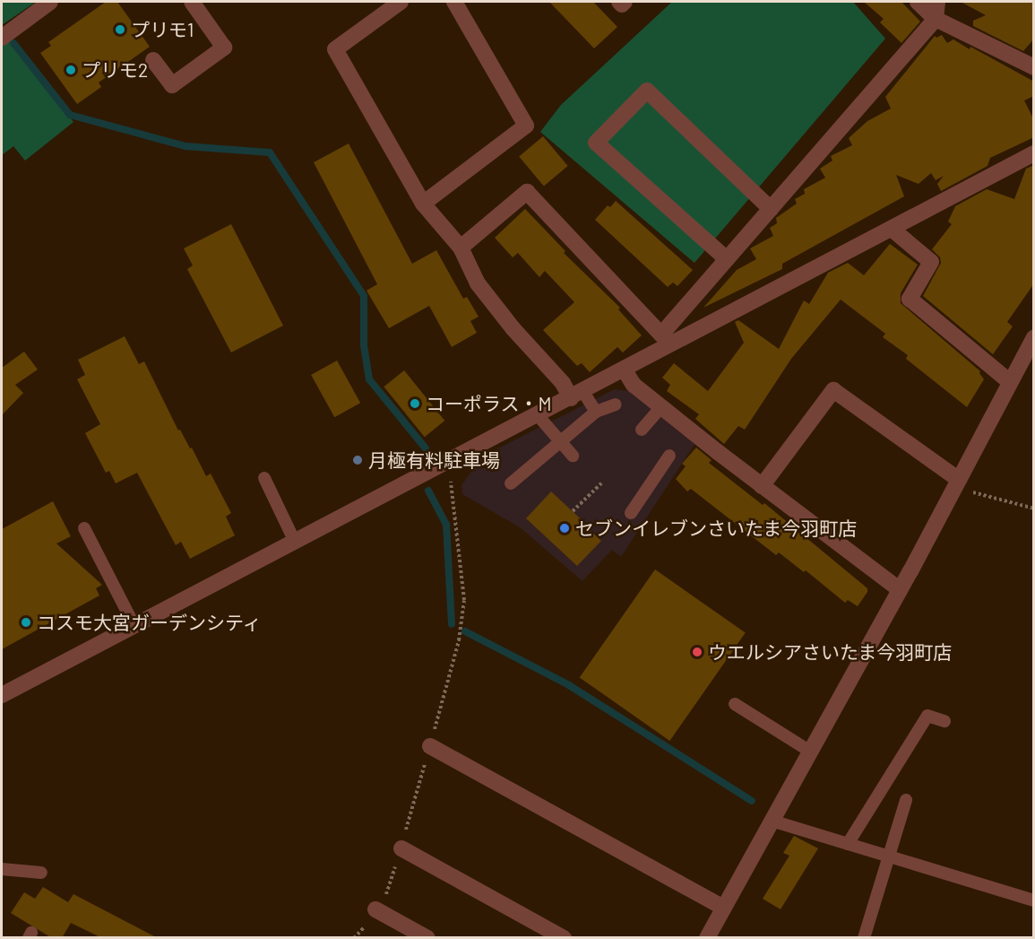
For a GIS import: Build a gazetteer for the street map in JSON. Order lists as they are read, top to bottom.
{
  "places": [
    "プリモ1",
    "プリモ2",
    "コーポラス・M",
    "月極有料駐車場",
    "セブンイレブンさいたま今羽町店",
    "コスモ大宮ガーデンシティ",
    "ウエルシアさいたま今羽町店"
  ]
}
